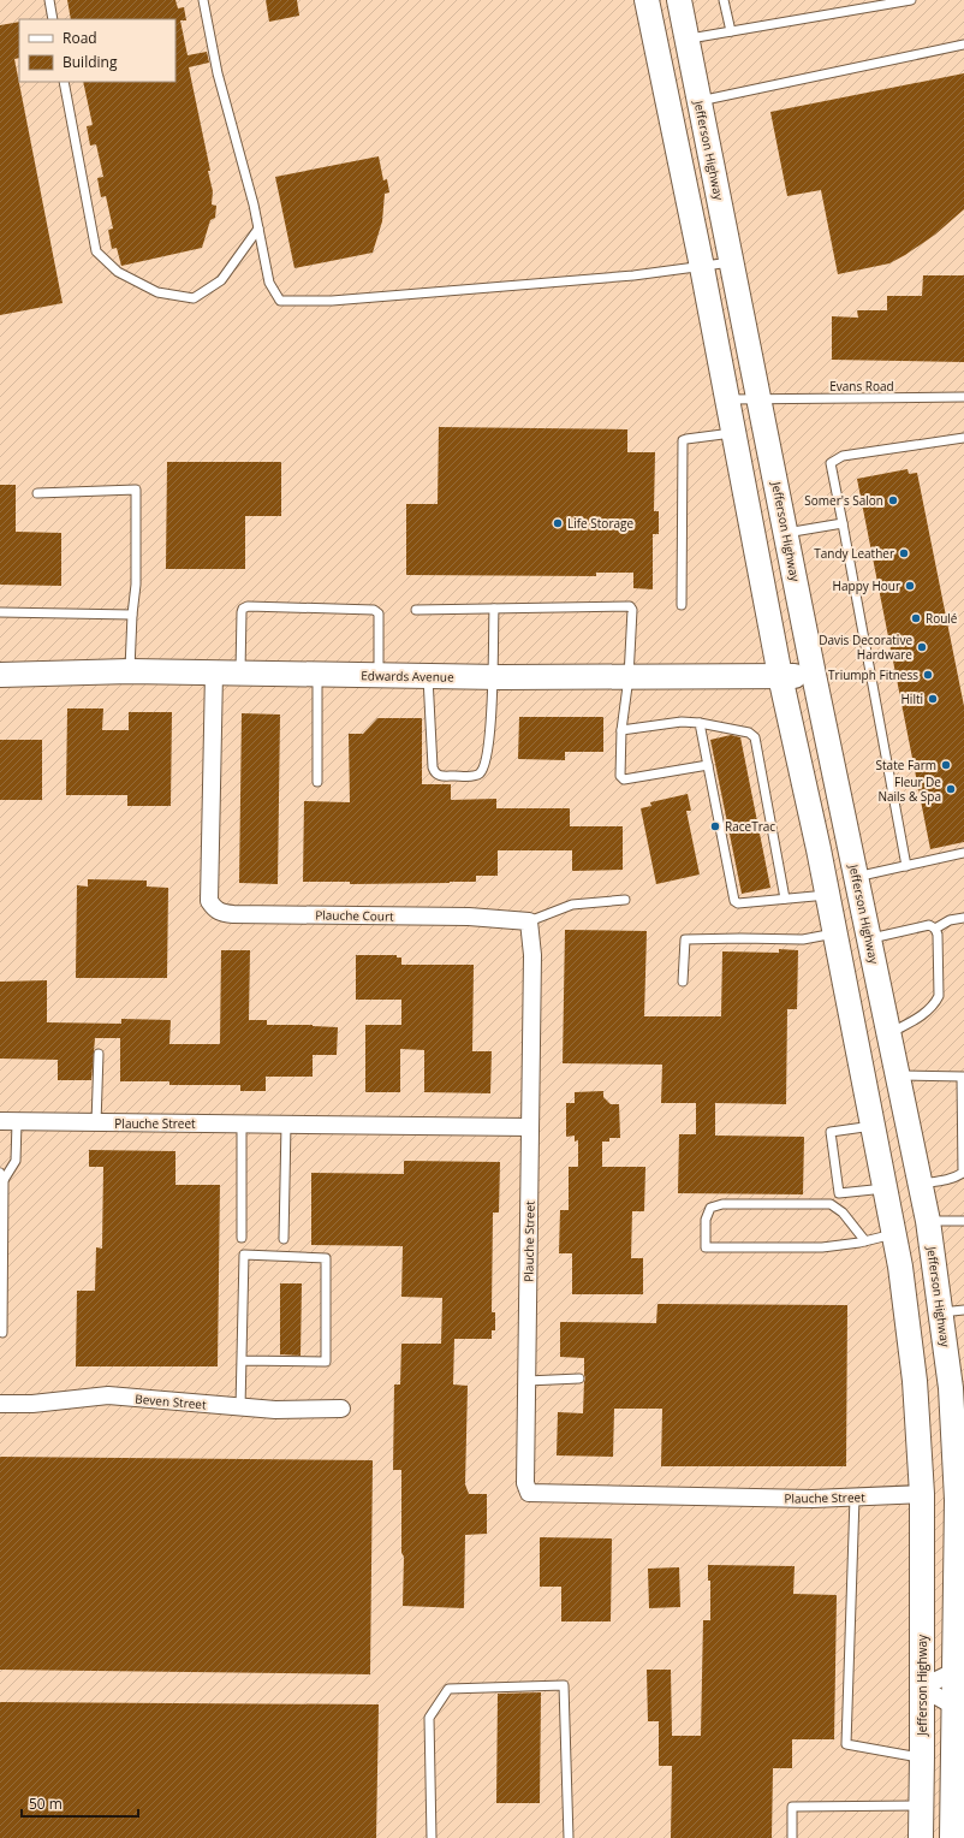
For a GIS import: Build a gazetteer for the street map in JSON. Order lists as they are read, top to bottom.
{
  "streets": {
    "main road": ["Jefferson Highway", "Edwards Avenue"],
    "street": ["Plauche Court", "Plauche Street", "Beven Street"],
    "lane": ["Evans Road"]
  },
  "crossings": [
    ["Jefferson Highway", "Evans Road"],
    ["Jefferson Highway", "Edwards Avenue"],
    ["Jefferson Highway", "Plauche Street"],
    ["Edwards Avenue", "Plauche Court"]
  ],
  "places": [
    "Somer's Salon",
    "Life Storage",
    "Tandy Leather",
    "Happy Hour",
    "Roulé",
    "Davis Decorative Hardware",
    "Triumph Fitness",
    "Hilti",
    "State Farm",
    "Fleur De Nails & Spa",
    "RaceTrac"
  ],
  "legend": ["Road", "Building"],
  "scale_bar": "50 m"
}
